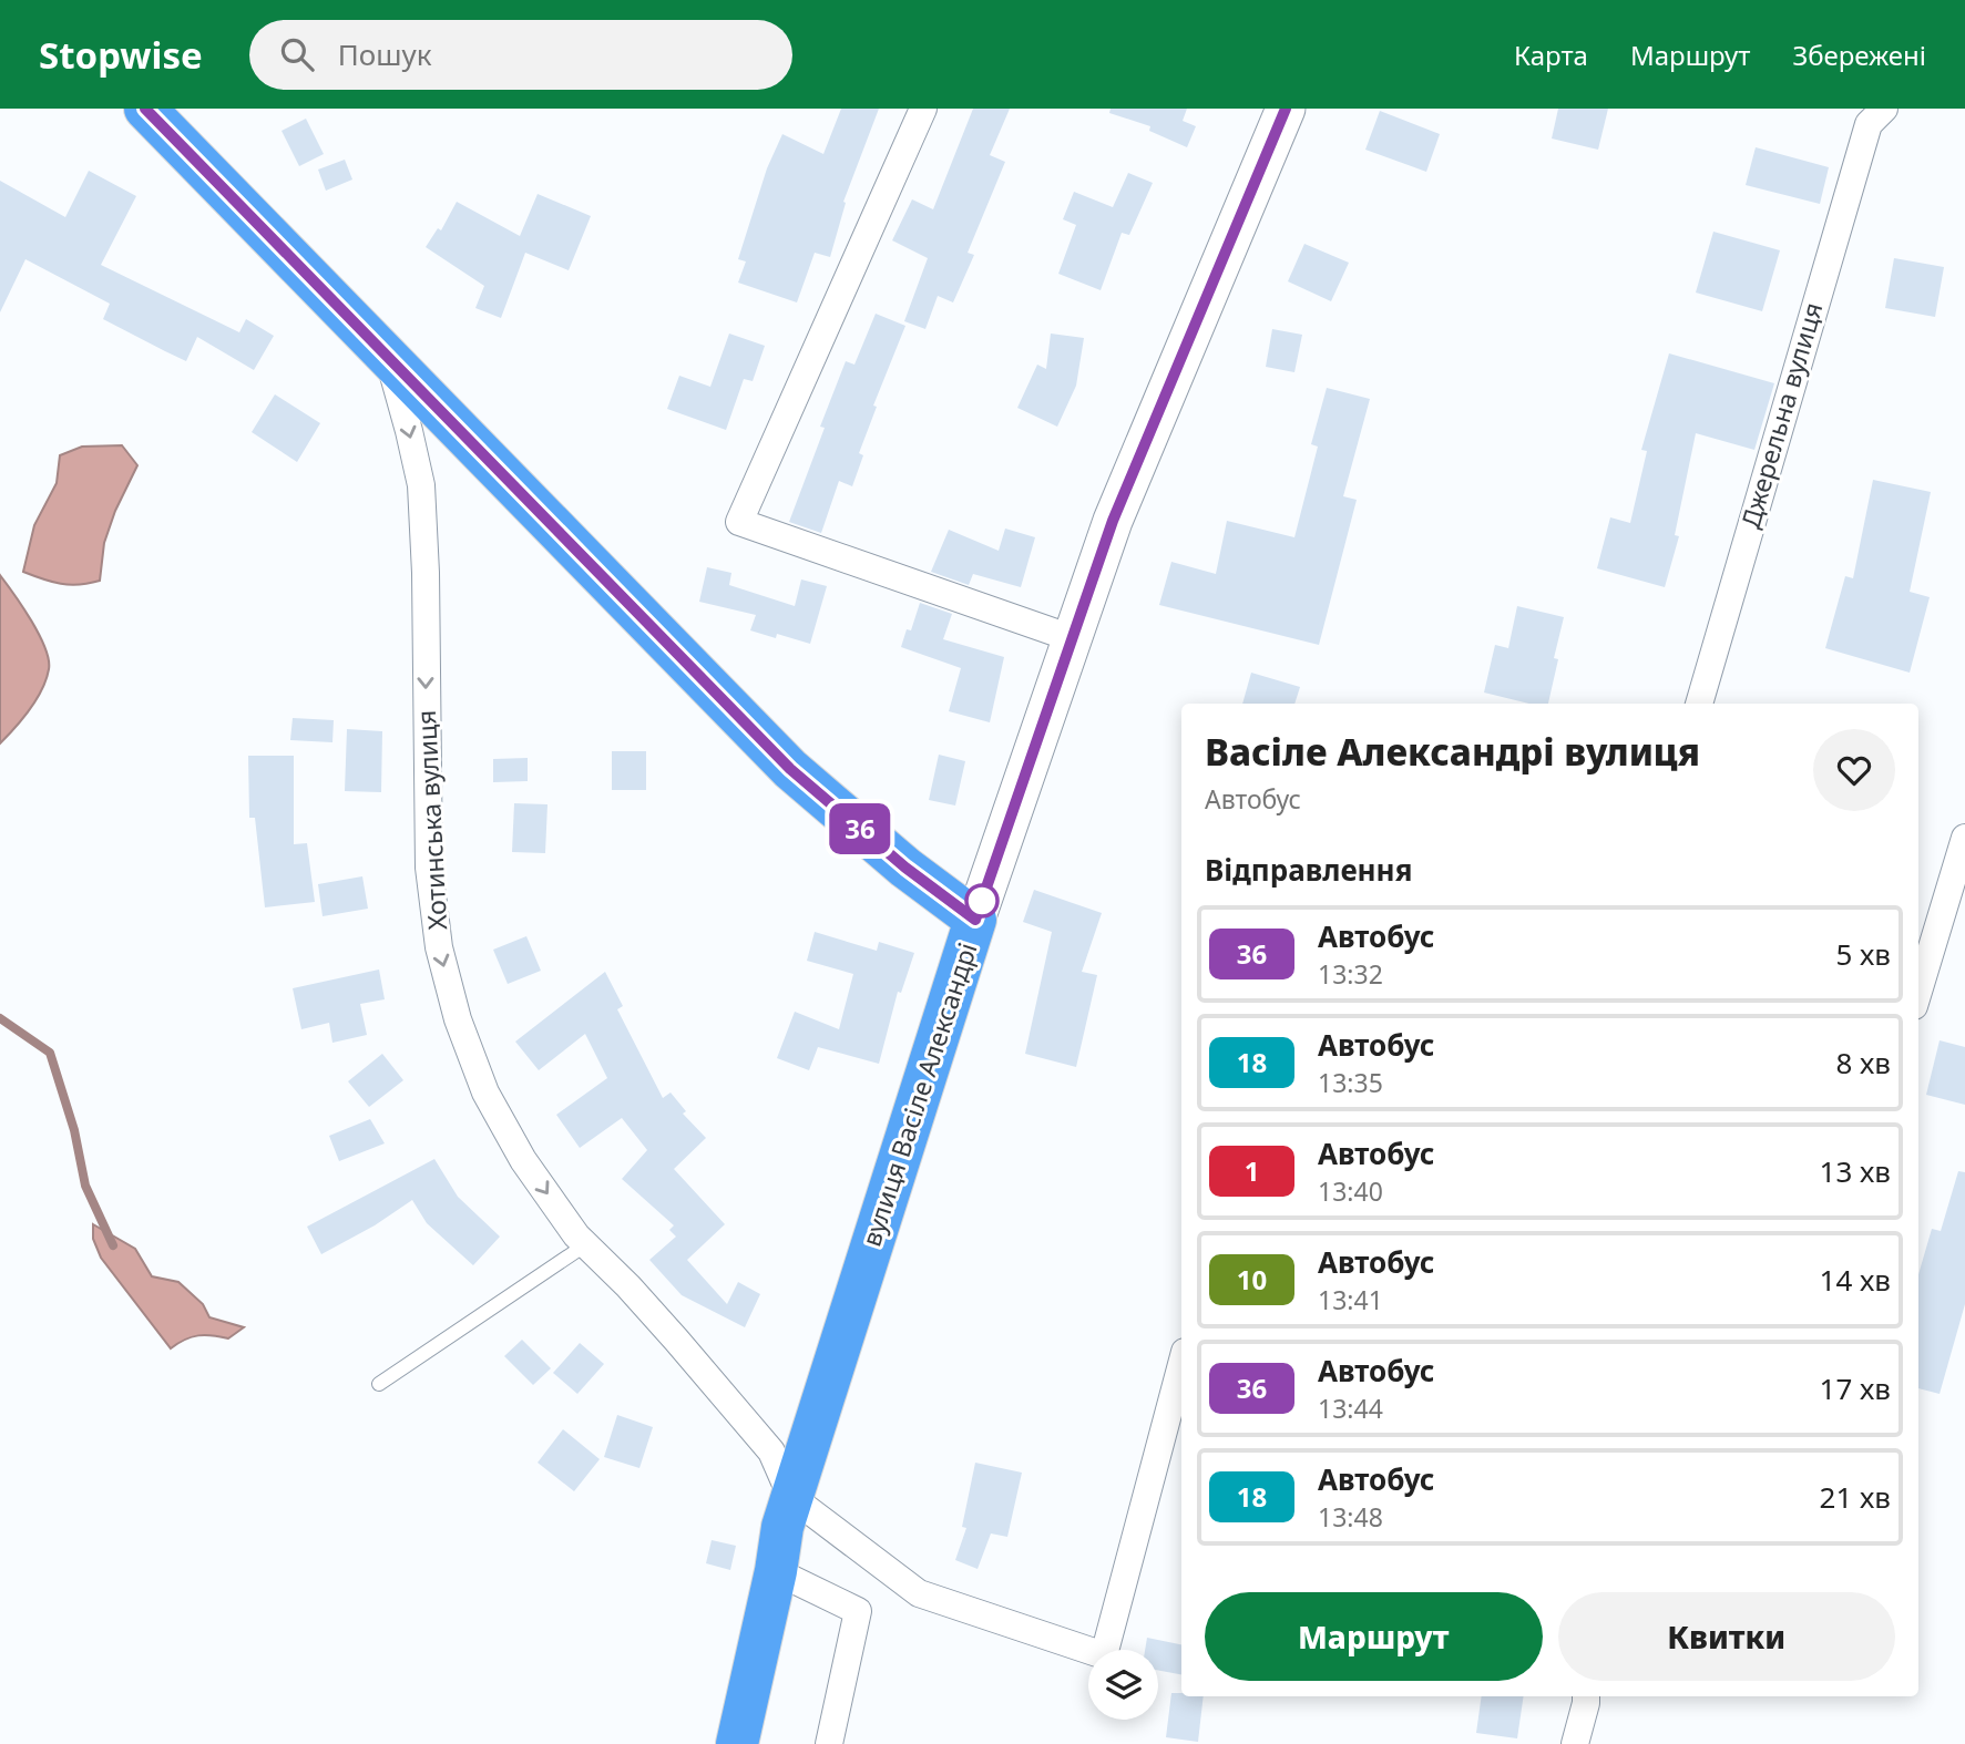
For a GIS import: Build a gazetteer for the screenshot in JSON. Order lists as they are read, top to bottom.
{
  "streets": {
    "highway": ["Хотинська вулиця", "вулиця Васіле Александрі"],
    "street": ["Джерельна вулиця"]
  },
  "crossings": [
    ["Хотинська вулиця", "вулиця Васіле Александрі"]
  ],
  "one_way": ["Хотинська вулиця"],
  "lines": ["bus line 36"],
  "page": {
    "header": "Stopwise",
    "search": "Пошук",
    "nav": ["Карта", "Маршрут", "Збережені"],
    "on_map": "36",
    "heading": [
      ["Васіле Александрі вулиця", "Автобус"],
      "Відправлення"
    ],
    "list": [
      {
        "mark": "36",
        "name": "Автобус",
        "note": "13:32",
        "value": "5 хв"
      },
      {
        "mark": "18",
        "name": "Автобус",
        "note": "13:35",
        "value": "8 хв"
      },
      {
        "mark": "1",
        "name": "Автобус",
        "note": "13:40",
        "value": "13 хв"
      },
      {
        "mark": "10",
        "name": "Автобус",
        "note": "13:41",
        "value": "14 хв"
      },
      {
        "mark": "36",
        "name": "Автобус",
        "note": "13:44",
        "value": "17 хв"
      },
      {
        "mark": "18",
        "name": "Автобус",
        "note": "13:48",
        "value": "21 хв"
      }
    ],
    "buttons": ["Маршрут", "Квитки"]
  }
}
